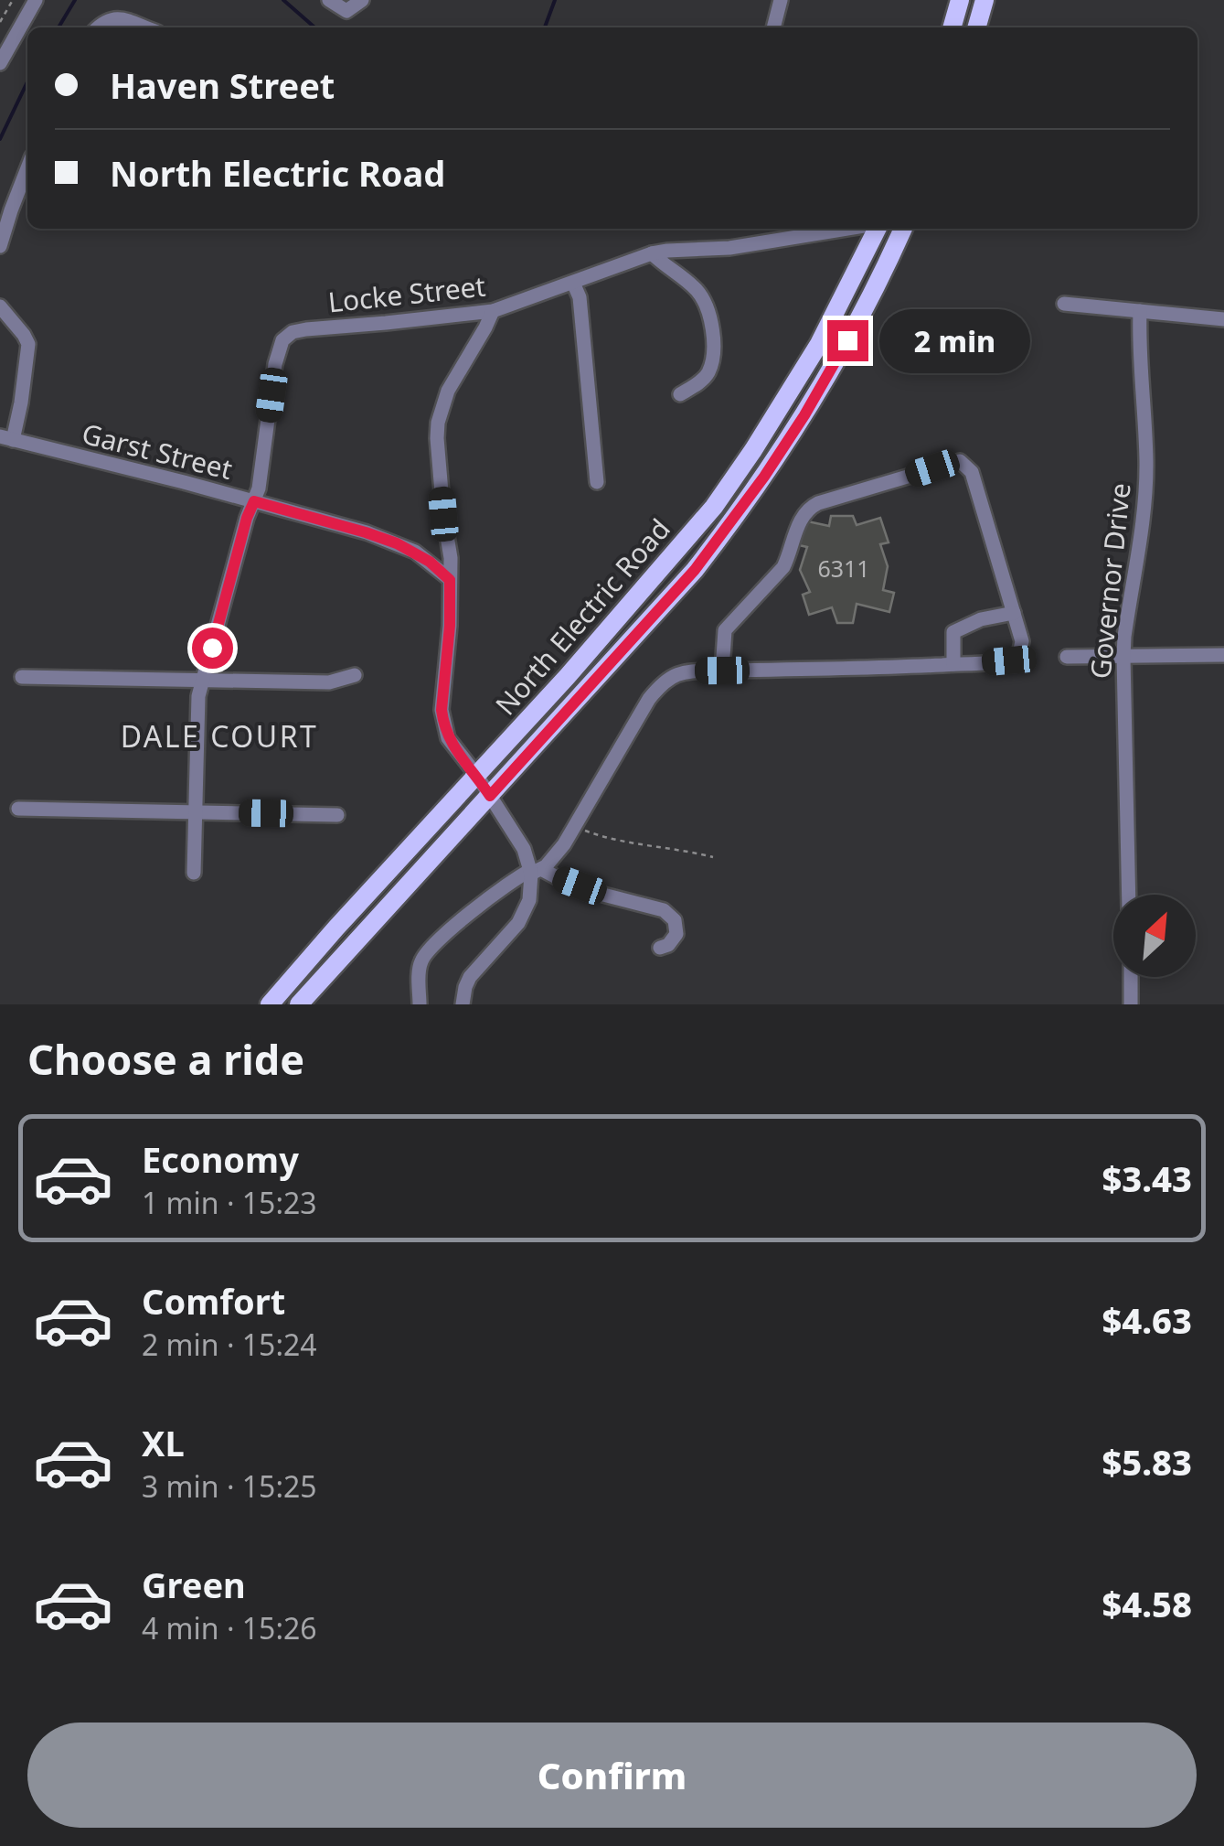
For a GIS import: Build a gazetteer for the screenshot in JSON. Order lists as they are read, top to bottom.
{
  "streets": {
    "main road": ["North Electric Road"],
    "street": ["Locke Street", "Garst Street", "Governor Drive"]
  },
  "crossings": [
    ["Locke Street", "Garst Street"]
  ],
  "districts": ["DALE COURT"],
  "house_numbers": ["6311"],
  "north": "top right",
  "page": {
    "banner": ["Haven Street", "North Electric Road"],
    "bubble": "2 min",
    "heading": "Choose a ride",
    "list": [
      {
        "name": "Economy",
        "note": "1 min · 15:23",
        "value": "$3.43"
      },
      {
        "name": "Comfort",
        "note": "2 min · 15:24",
        "value": "$4.63"
      },
      {
        "name": "XL",
        "note": "3 min · 15:25",
        "value": "$5.83"
      },
      {
        "name": "Green",
        "note": "4 min · 15:26",
        "value": "$4.58"
      }
    ],
    "buttons": "Confirm"
  }
}
